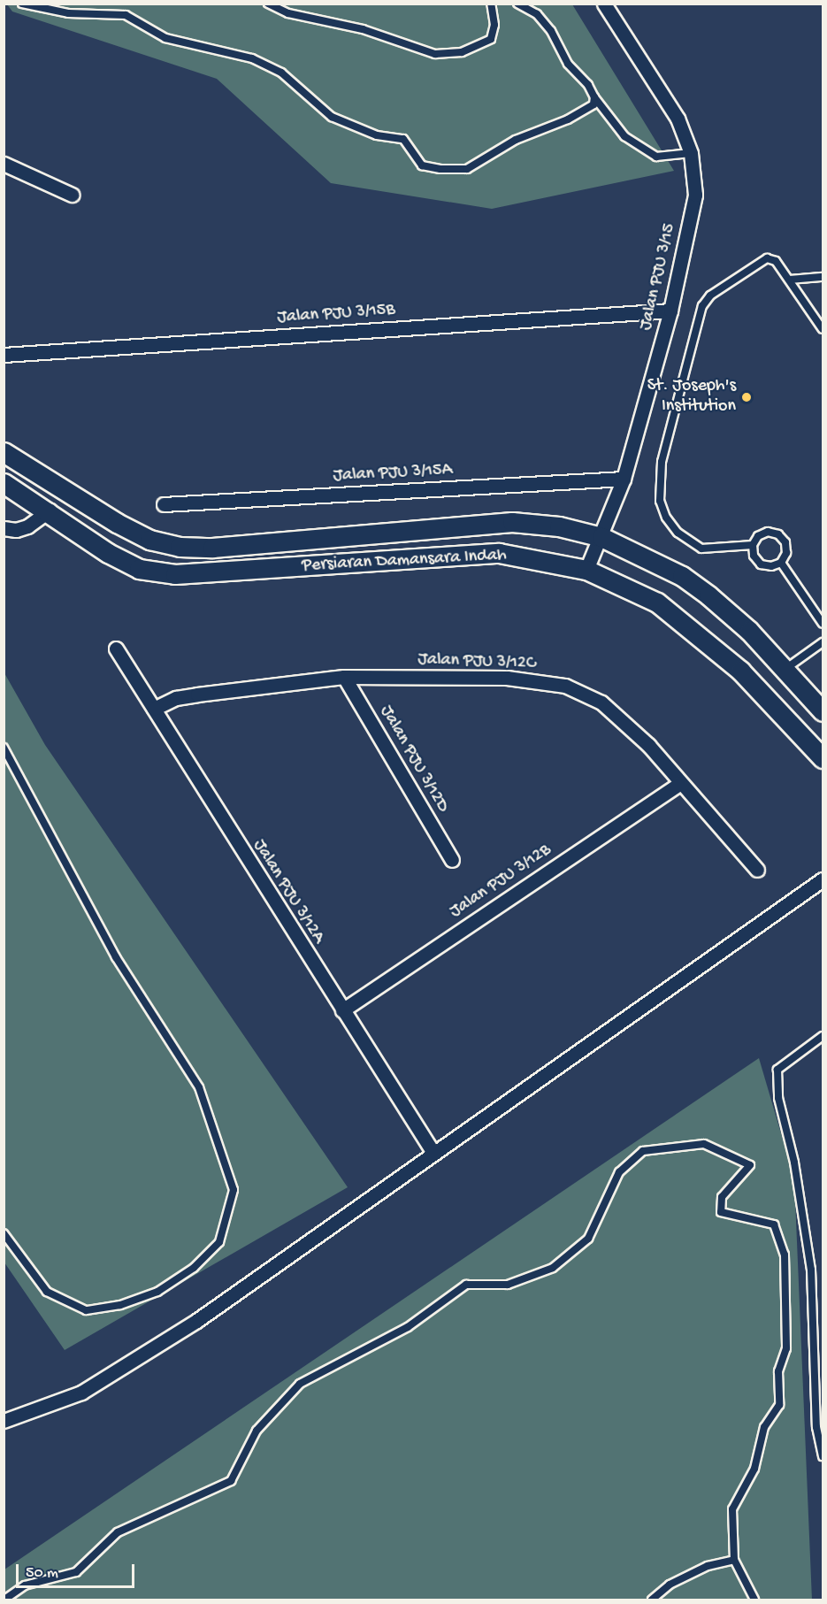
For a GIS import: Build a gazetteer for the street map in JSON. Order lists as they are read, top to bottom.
{
  "streets": {
    "main road": ["Persiaran Damansara Indah"],
    "street": [
      "Jalan PJU 3/15",
      "Jalan PJU 3/15B",
      "Jalan PJU 3/15A",
      "Jalan PJU 3/12C",
      "Jalan PJU 3/12D",
      "Jalan PJU 3/12B",
      "Jalan PJU 3/12A"
    ]
  },
  "crossings": [
    ["Jalan PJU 3/15", "Jalan PJU 3/15B"],
    ["Jalan PJU 3/15", "Jalan PJU 3/15A"],
    ["Jalan PJU 3/15", "Persiaran Damansara Indah"],
    ["Jalan PJU 3/12C", "Jalan PJU 3/12D"],
    ["Jalan PJU 3/12C", "Jalan PJU 3/12B"],
    ["Jalan PJU 3/12C", "Jalan PJU 3/12A"],
    ["Jalan PJU 3/12B", "Jalan PJU 3/12A"]
  ],
  "places": ["St. Joseph's Institution"],
  "scale_bar": "50 m"
}
